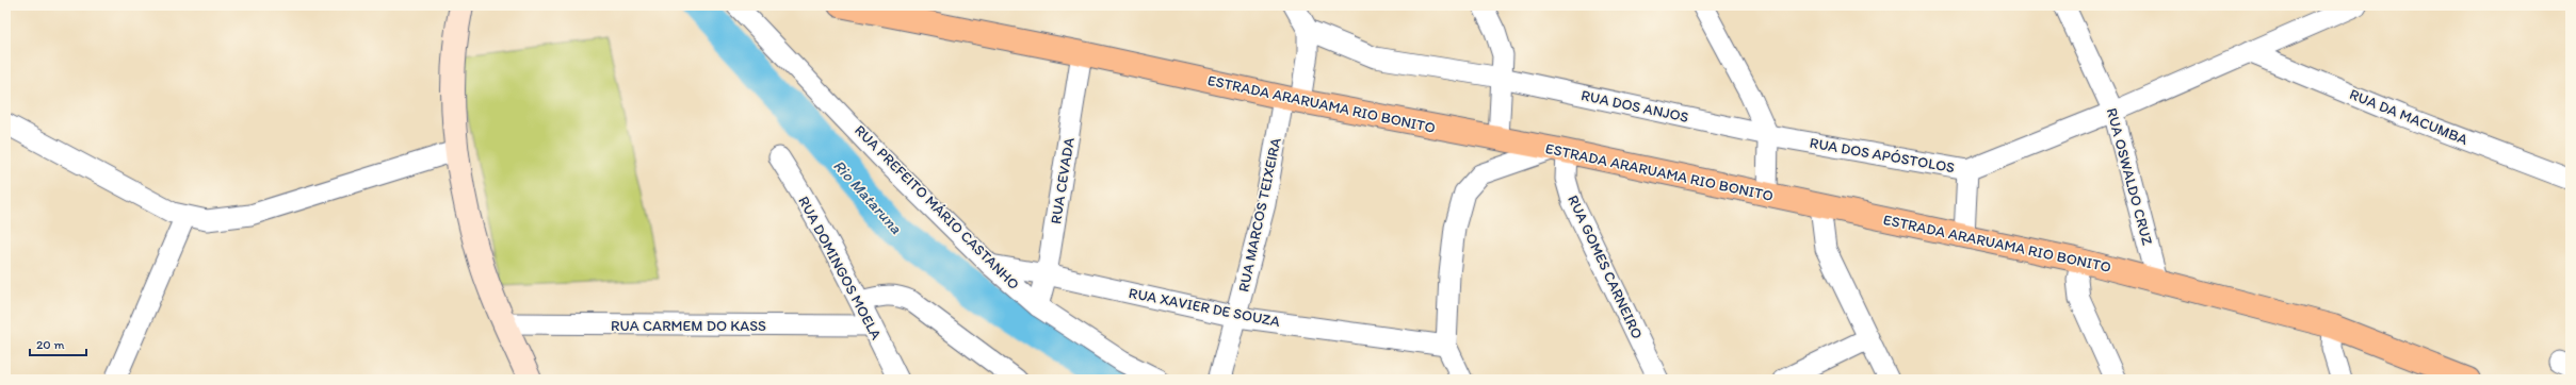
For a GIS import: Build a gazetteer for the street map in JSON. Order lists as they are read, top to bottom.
{
  "streets": {
    "main road": ["ESTRADA ARARUAMA RIO BONITO"],
    "street": [
      "RUA DOS ANJOS",
      "RUA DA MACUMBA",
      "RUA DOS APÓSTOLOS",
      "RUA OSWALDO CRUZ",
      "RUA CEVADA",
      "RUA PREFEITO MÁRIO CASTANHO",
      "RUA MARCOS TEIXEIRA",
      "RUA GOMES CARNEIRO",
      "RUA DOMINGOS MOELA",
      "RUA XAVIER DE SOUZA",
      "RUA CARMEM DO KASS"
    ]
  },
  "crossings": [
    ["ESTRADA ARARUAMA RIO BONITO", "RUA OSWALDO CRUZ"],
    ["ESTRADA ARARUAMA RIO BONITO", "RUA CEVADA"],
    ["ESTRADA ARARUAMA RIO BONITO", "RUA MARCOS TEIXEIRA"],
    ["ESTRADA ARARUAMA RIO BONITO", "RUA GOMES CARNEIRO"],
    ["RUA DOS ANJOS", "RUA DOS APÓSTOLOS"],
    ["RUA DOS ANJOS", "RUA MARCOS TEIXEIRA"],
    ["RUA DA MACUMBA", "RUA DOS APÓSTOLOS"],
    ["RUA DOS APÓSTOLOS", "RUA OSWALDO CRUZ"],
    ["RUA CEVADA", "RUA PREFEITO MÁRIO CASTANHO"],
    ["RUA CEVADA", "RUA XAVIER DE SOUZA"],
    ["RUA PREFEITO MÁRIO CASTANHO", "RUA XAVIER DE SOUZA"],
    ["RUA MARCOS TEIXEIRA", "RUA XAVIER DE SOUZA"],
    ["RUA DOMINGOS MOELA", "RUA CARMEM DO KASS"]
  ],
  "water": ["Rio Mataruna"],
  "scale_bar": "20 m"
}
